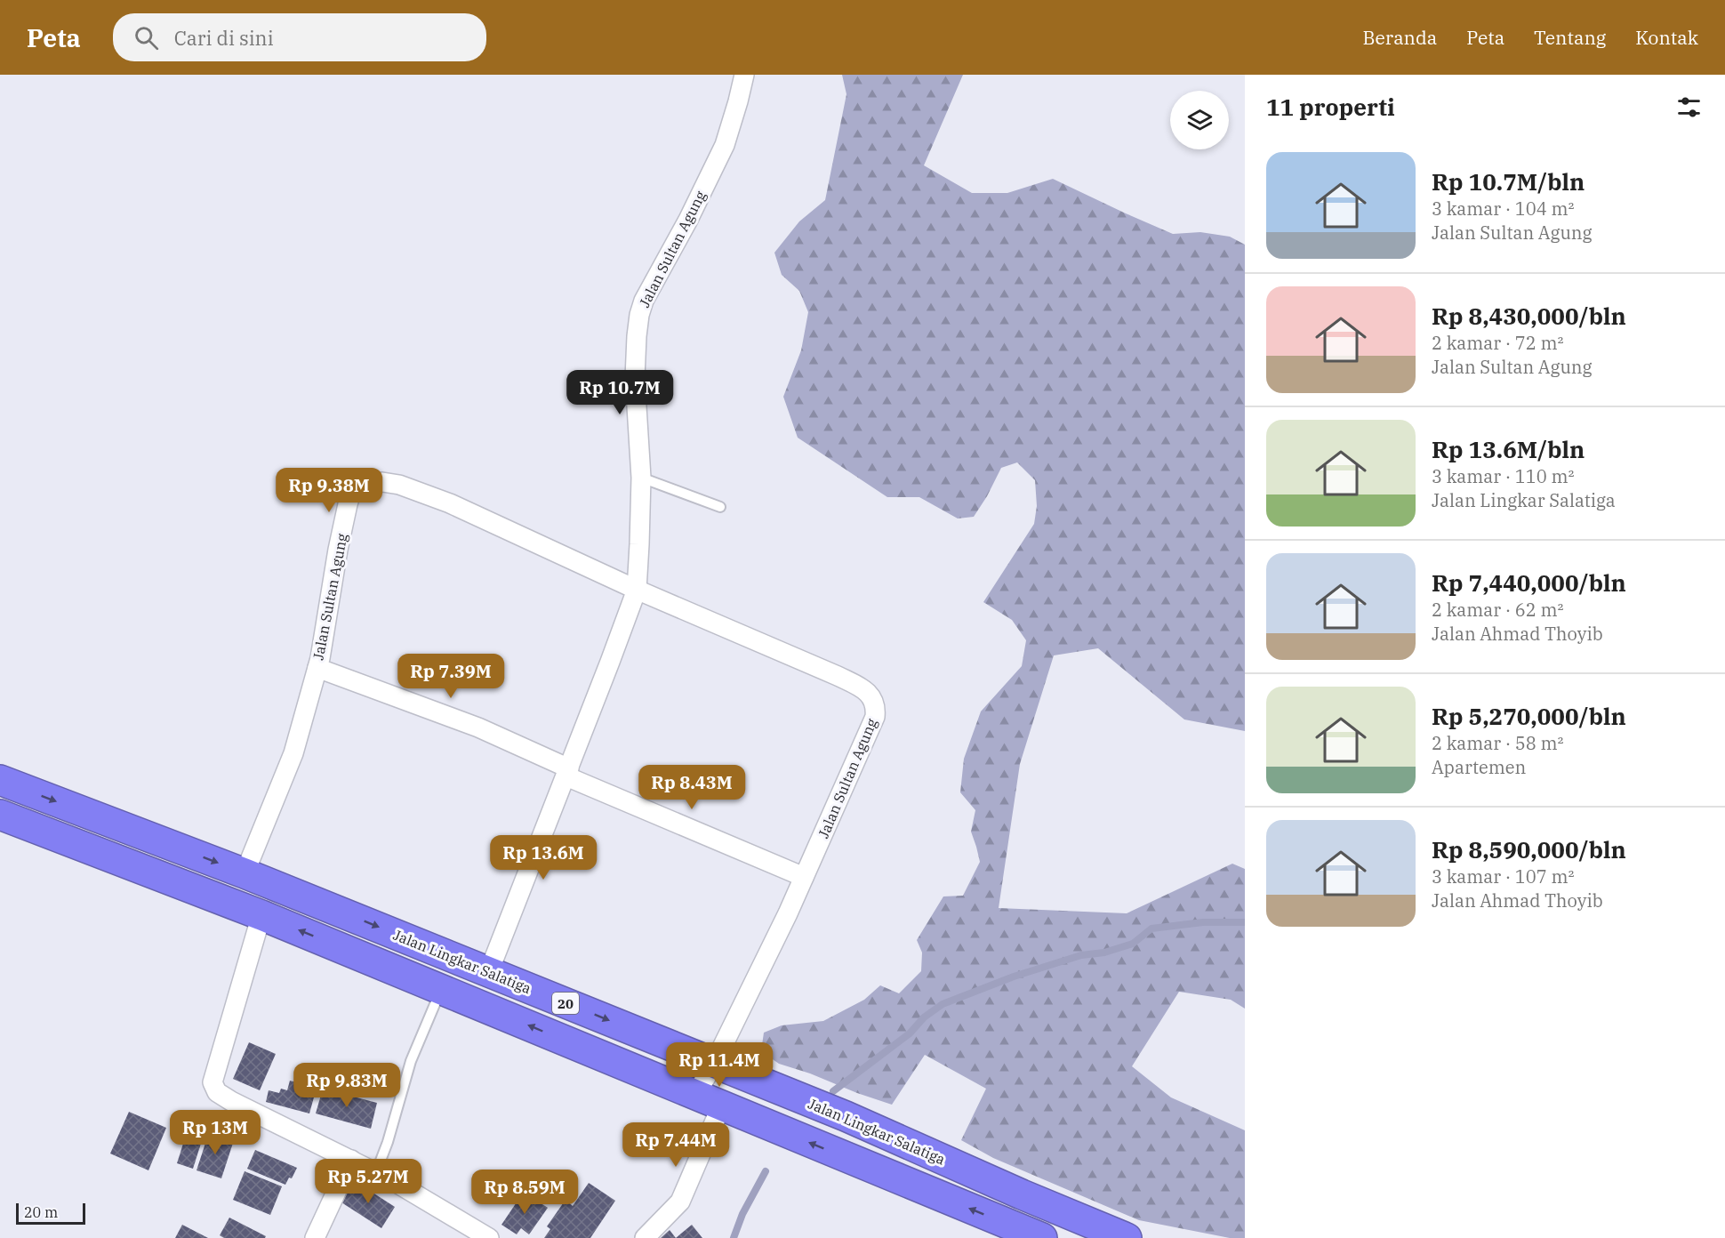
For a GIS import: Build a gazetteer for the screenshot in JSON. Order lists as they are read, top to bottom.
{
  "streets": {
    "highway": ["Jalan Lingkar Salatiga", "20"],
    "street": ["Jalan Sultan Agung"]
  },
  "crossings": [
    ["Jalan Sultan Agung", "Jalan Lingkar Salatiga"],
    ["Jalan Sultan Agung", "20"]
  ],
  "scale_bar": "20 m",
  "page": {
    "header": "Peta",
    "search": "Cari di sini",
    "nav": [
      "Beranda",
      "Peta",
      "Tentang",
      "Kontak"
    ],
    "heading": "11 properti",
    "list": [
      {
        "name": "Rp 10.7M/bln",
        "note": "3 kamar · 104 m² · Jalan Sultan Agung"
      },
      {
        "name": "Rp 8,430,000/bln",
        "note": "2 kamar · 72 m² · Jalan Sultan Agung"
      },
      {
        "name": "Rp 13.6M/bln",
        "note": "3 kamar · 110 m² · Jalan Lingkar Salatiga"
      },
      {
        "name": "Rp 7,440,000/bln",
        "note": "2 kamar · 62 m² · Jalan Ahmad Thoyib"
      },
      {
        "name": "Rp 5,270,000/bln",
        "note": "2 kamar · 58 m² · Apartemen"
      },
      {
        "name": "Rp 8,590,000/bln",
        "note": "3 kamar · 107 m² · Jalan Ahmad Thoyib"
      }
    ],
    "price": [
      "Rp 10.7M",
      "Rp 9.38M",
      "Rp 7.39M",
      "Rp 8.43M",
      "Rp 13.6M",
      "Rp 11.4M",
      "Rp 9.83M",
      "Rp 13M",
      "Rp 7.44M",
      "Rp 5.27M",
      "Rp 8.59M"
    ],
    "scale": "20 m"
  }
}
